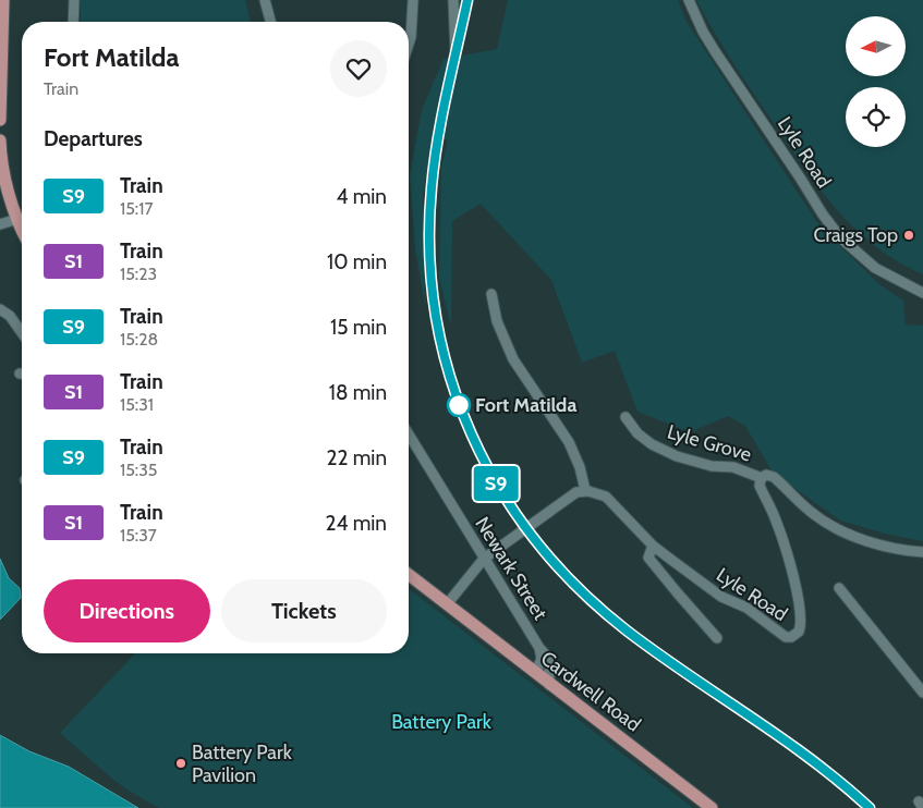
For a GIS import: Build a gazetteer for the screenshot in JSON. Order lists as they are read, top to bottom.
{
  "streets": {
    "main road": ["Cardwell Road"],
    "street": ["Lyle Road", "Lyle Grove", "Newark Street"]
  },
  "crossings": [
    ["Lyle Road", "Lyle Grove"],
    ["Newark Street", "Cardwell Road"]
  ],
  "parks": ["Battery Park"],
  "places": ["Craigs Top", "Fort Matilda", "Battery Park Pavilion"],
  "north": "left",
  "page": {
    "on_map": "S9",
    "heading": [
      ["Fort Matilda", "Train"],
      "Departures"
    ],
    "list": [
      {
        "mark": "S9",
        "name": "Train",
        "note": "15:17",
        "value": "4 min"
      },
      {
        "mark": "S1",
        "name": "Train",
        "note": "15:23",
        "value": "10 min"
      },
      {
        "mark": "S9",
        "name": "Train",
        "note": "15:28",
        "value": "15 min"
      },
      {
        "mark": "S1",
        "name": "Train",
        "note": "15:31",
        "value": "18 min"
      },
      {
        "mark": "S9",
        "name": "Train",
        "note": "15:35",
        "value": "22 min"
      },
      {
        "mark": "S1",
        "name": "Train",
        "note": "15:37",
        "value": "24 min"
      }
    ],
    "buttons": ["Directions", "Tickets"]
  }
}
